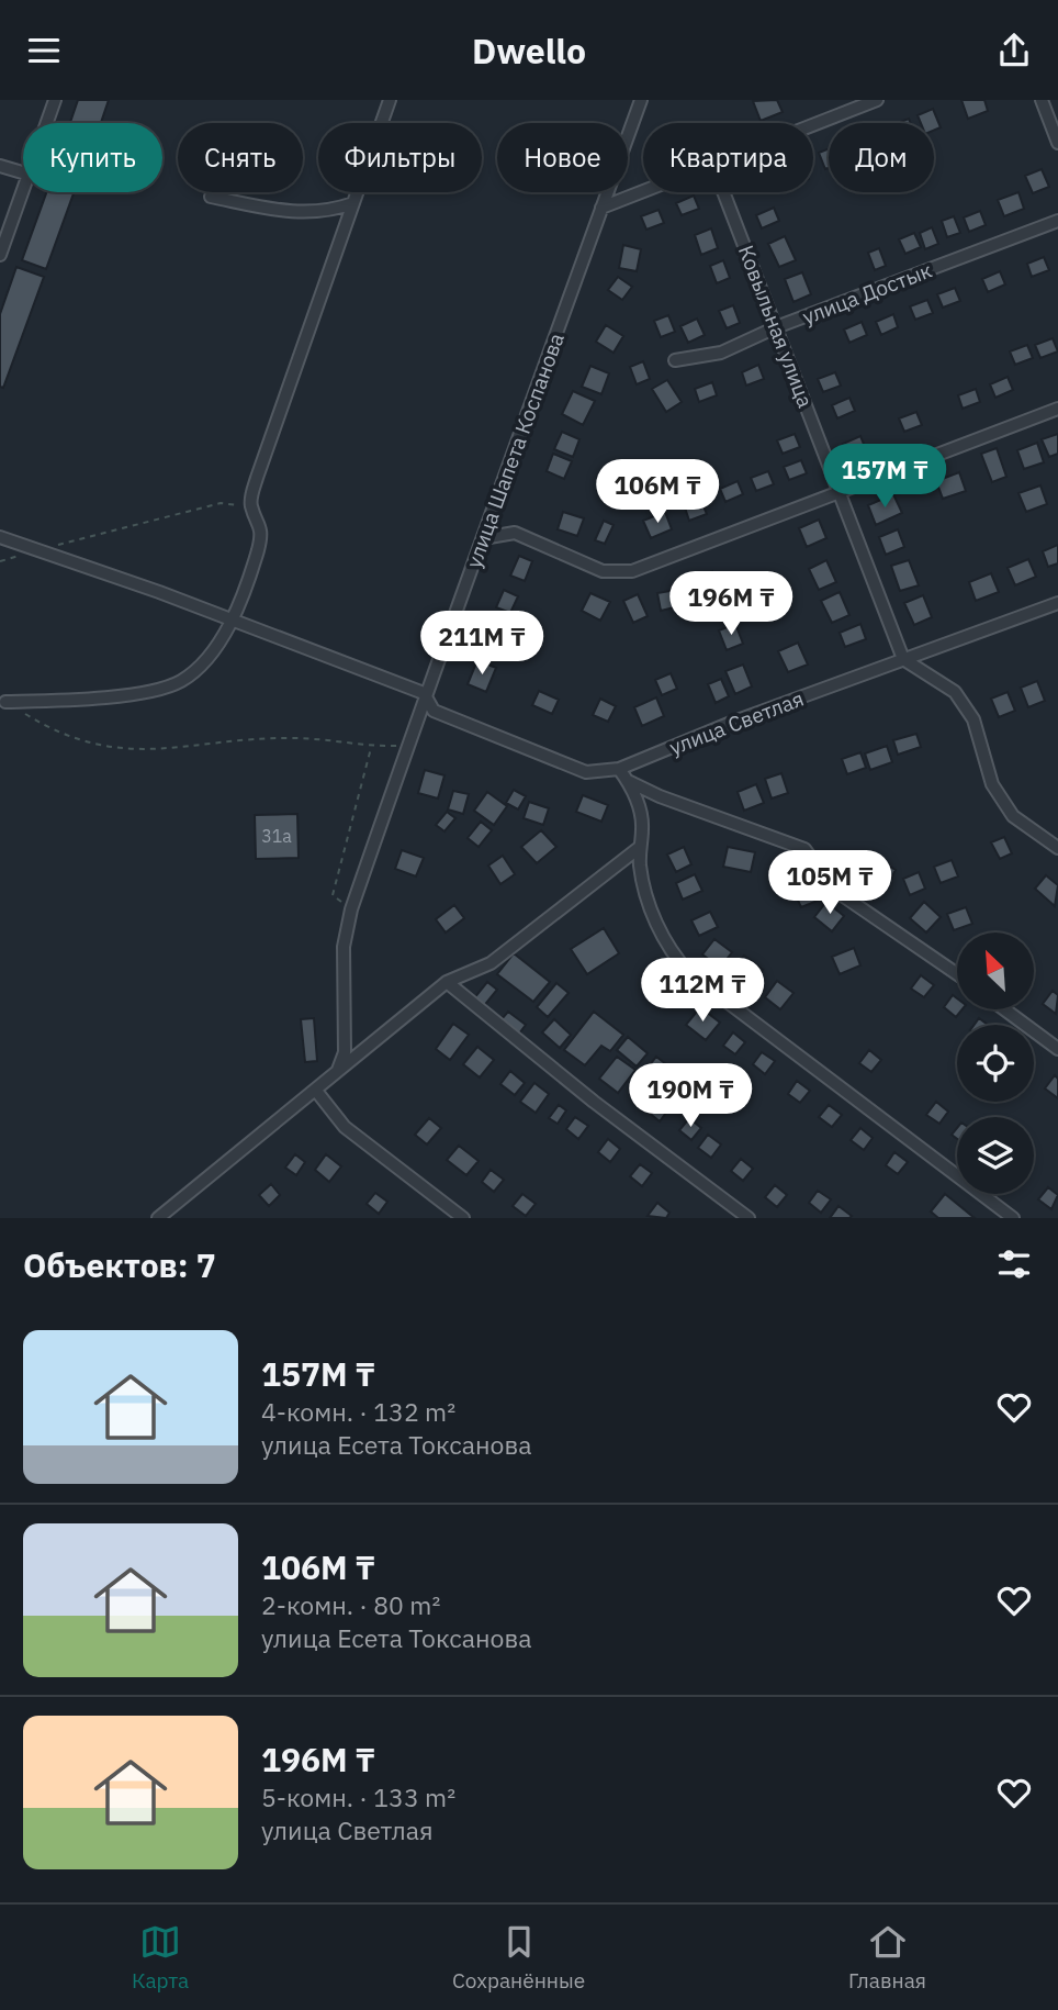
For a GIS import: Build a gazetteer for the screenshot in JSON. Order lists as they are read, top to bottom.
{
  "streets": {
    "street": [
      "улица Достык",
      "Ковыльная улица",
      "улица Шапета Коспанова",
      "улица Светлая"
    ]
  },
  "crossings": [
    ["улица Достык", "Ковыльная улица"],
    ["Ковыльная улица", "улица Светлая"],
    ["улица Шапета Коспанова", "улица Светлая"]
  ],
  "house_numbers": ["31а"],
  "north": "top left",
  "page": {
    "header": "Dwello",
    "chip": [
      "Купить",
      "Снять",
      "Фильтры",
      "Новое",
      "Квартира",
      "Дом"
    ],
    "price": [
      "157M ₸",
      "106M ₸",
      "196M ₸",
      "211M ₸",
      "105M ₸",
      "112M ₸",
      "190M ₸"
    ],
    "heading": "Объектов: 7",
    "list": [
      {
        "name": "157M ₸",
        "note": "4-комн. · 132 m² · улица Есета Токсанова"
      },
      {
        "name": "106M ₸",
        "note": "2-комн. · 80 m² · улица Есета Токсанова"
      },
      {
        "name": "196M ₸",
        "note": "5-комн. · 133 m² · улица Светлая"
      }
    ],
    "tabs": ["Карта", "Сохранённые", "Главная"]
  }
}
